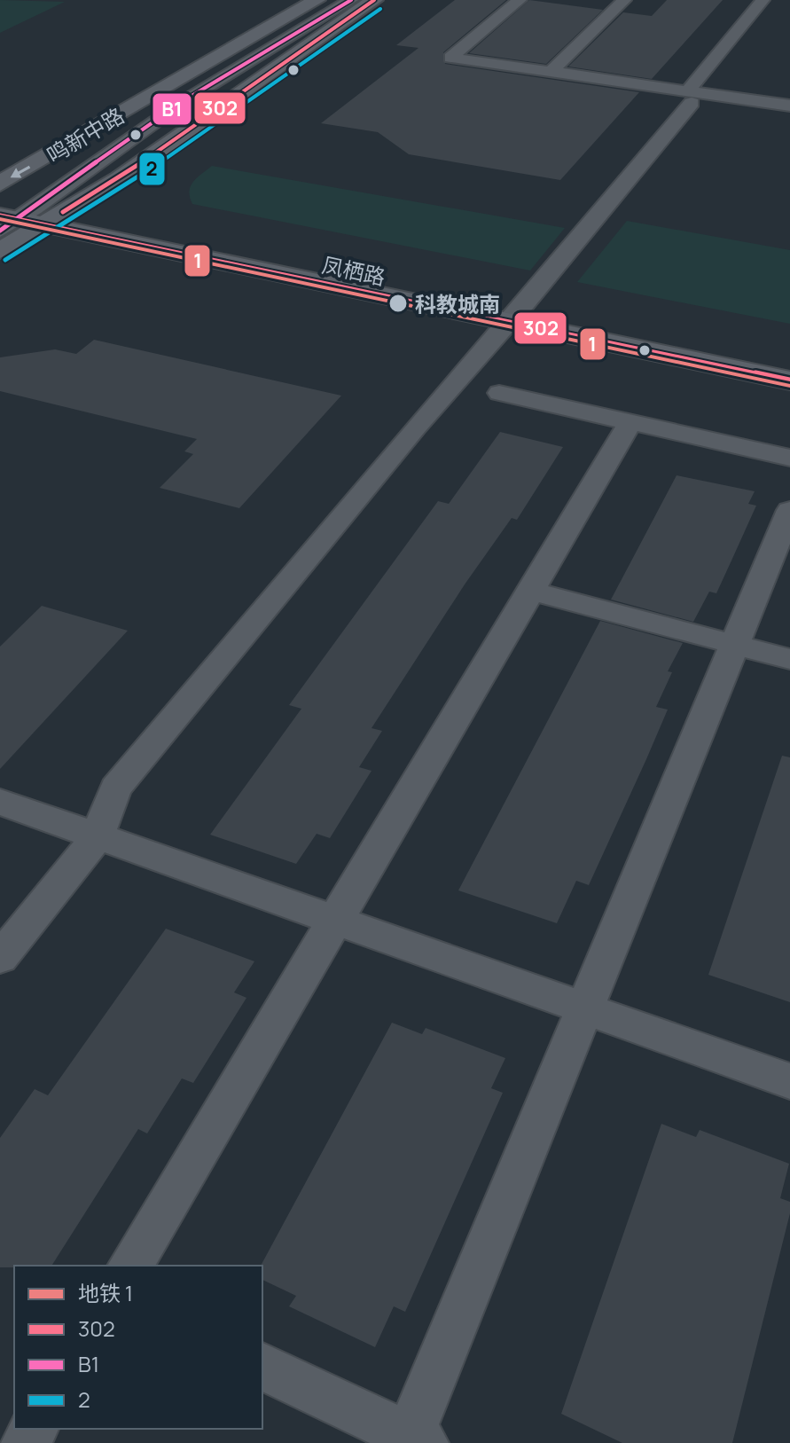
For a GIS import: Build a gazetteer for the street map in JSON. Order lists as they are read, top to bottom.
{
  "streets": {
    "main road": ["鸣新中路", "凤栖路"]
  },
  "places": ["科教城南"],
  "lines": [
    "transit line 302",
    "transit line B1",
    "transit line 2",
    "metro line 1"
  ],
  "legend": [
    "地铁 1",
    "302",
    "B1",
    "2"
  ]
}
